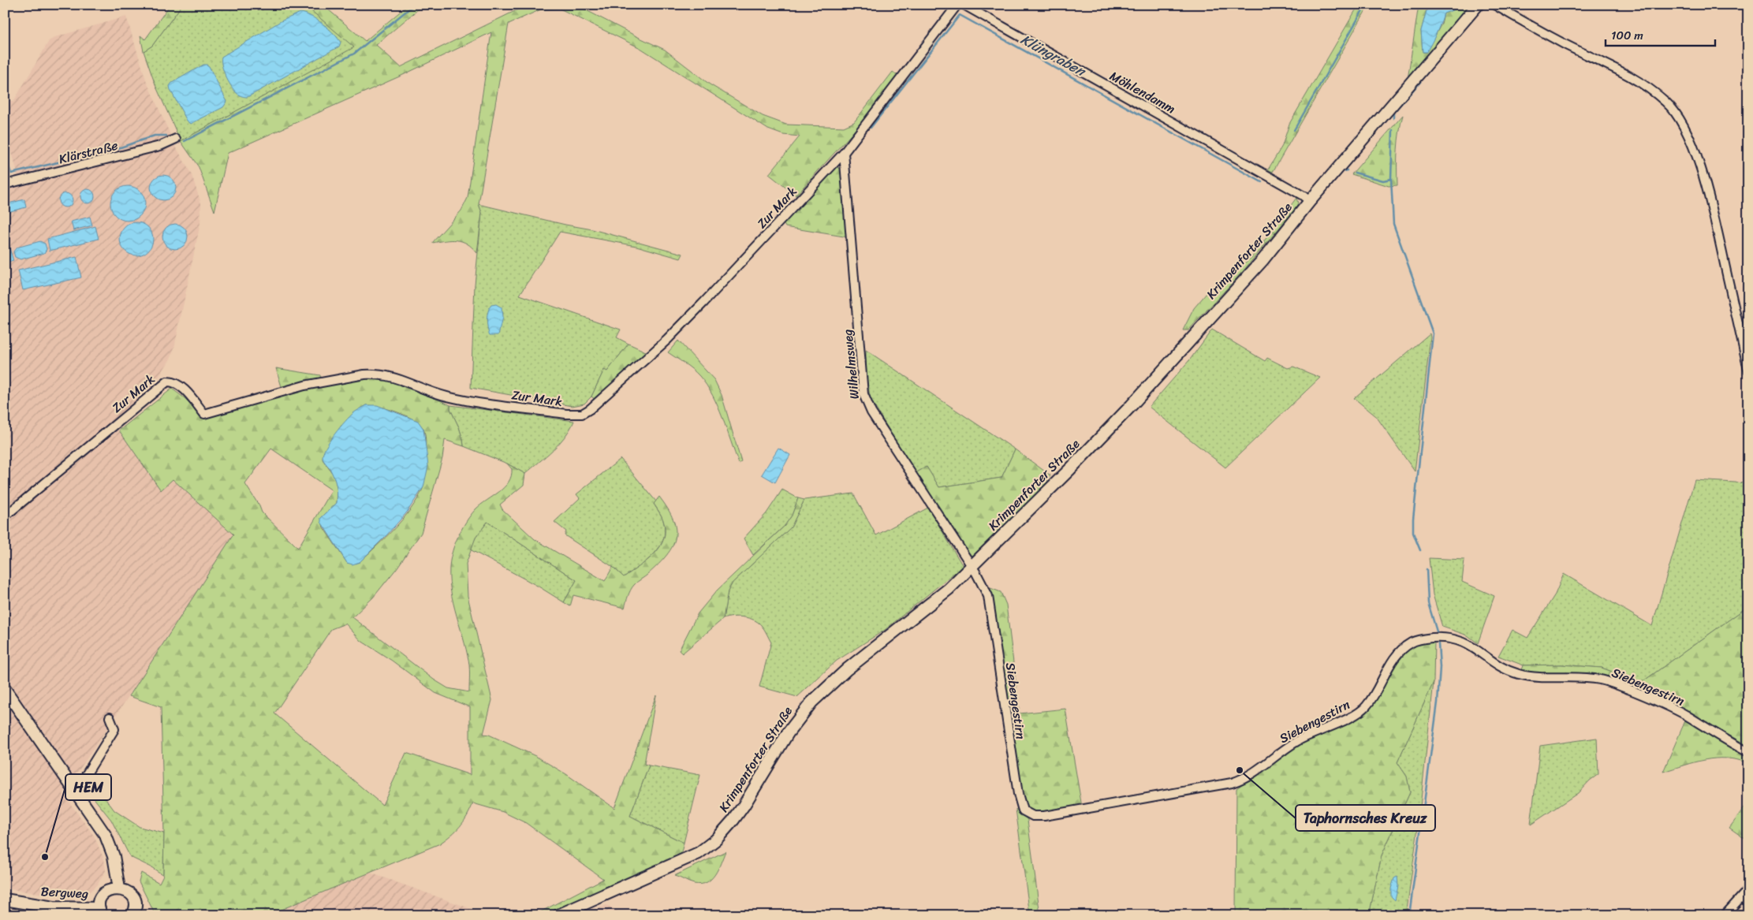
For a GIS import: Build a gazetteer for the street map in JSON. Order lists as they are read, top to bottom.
{
  "streets": {
    "street": [
      "Möhlendamm",
      "Klärstraße",
      "Zur Mark",
      "Krimpenforter Straße",
      "Wilhelmsweg",
      "Siebengestirn",
      "Bergweg"
    ]
  },
  "crossings": [
    ["Möhlendamm", "Krimpenforter Straße"],
    ["Zur Mark", "Wilhelmsweg"],
    ["Krimpenforter Straße", "Wilhelmsweg"],
    ["Krimpenforter Straße", "Siebengestirn"],
    ["Wilhelmsweg", "Siebengestirn"]
  ],
  "water": ["Klüngraben"],
  "places": ["Taphornsches Kreuz", "HEM"],
  "scale_bar": "100 m"
}
